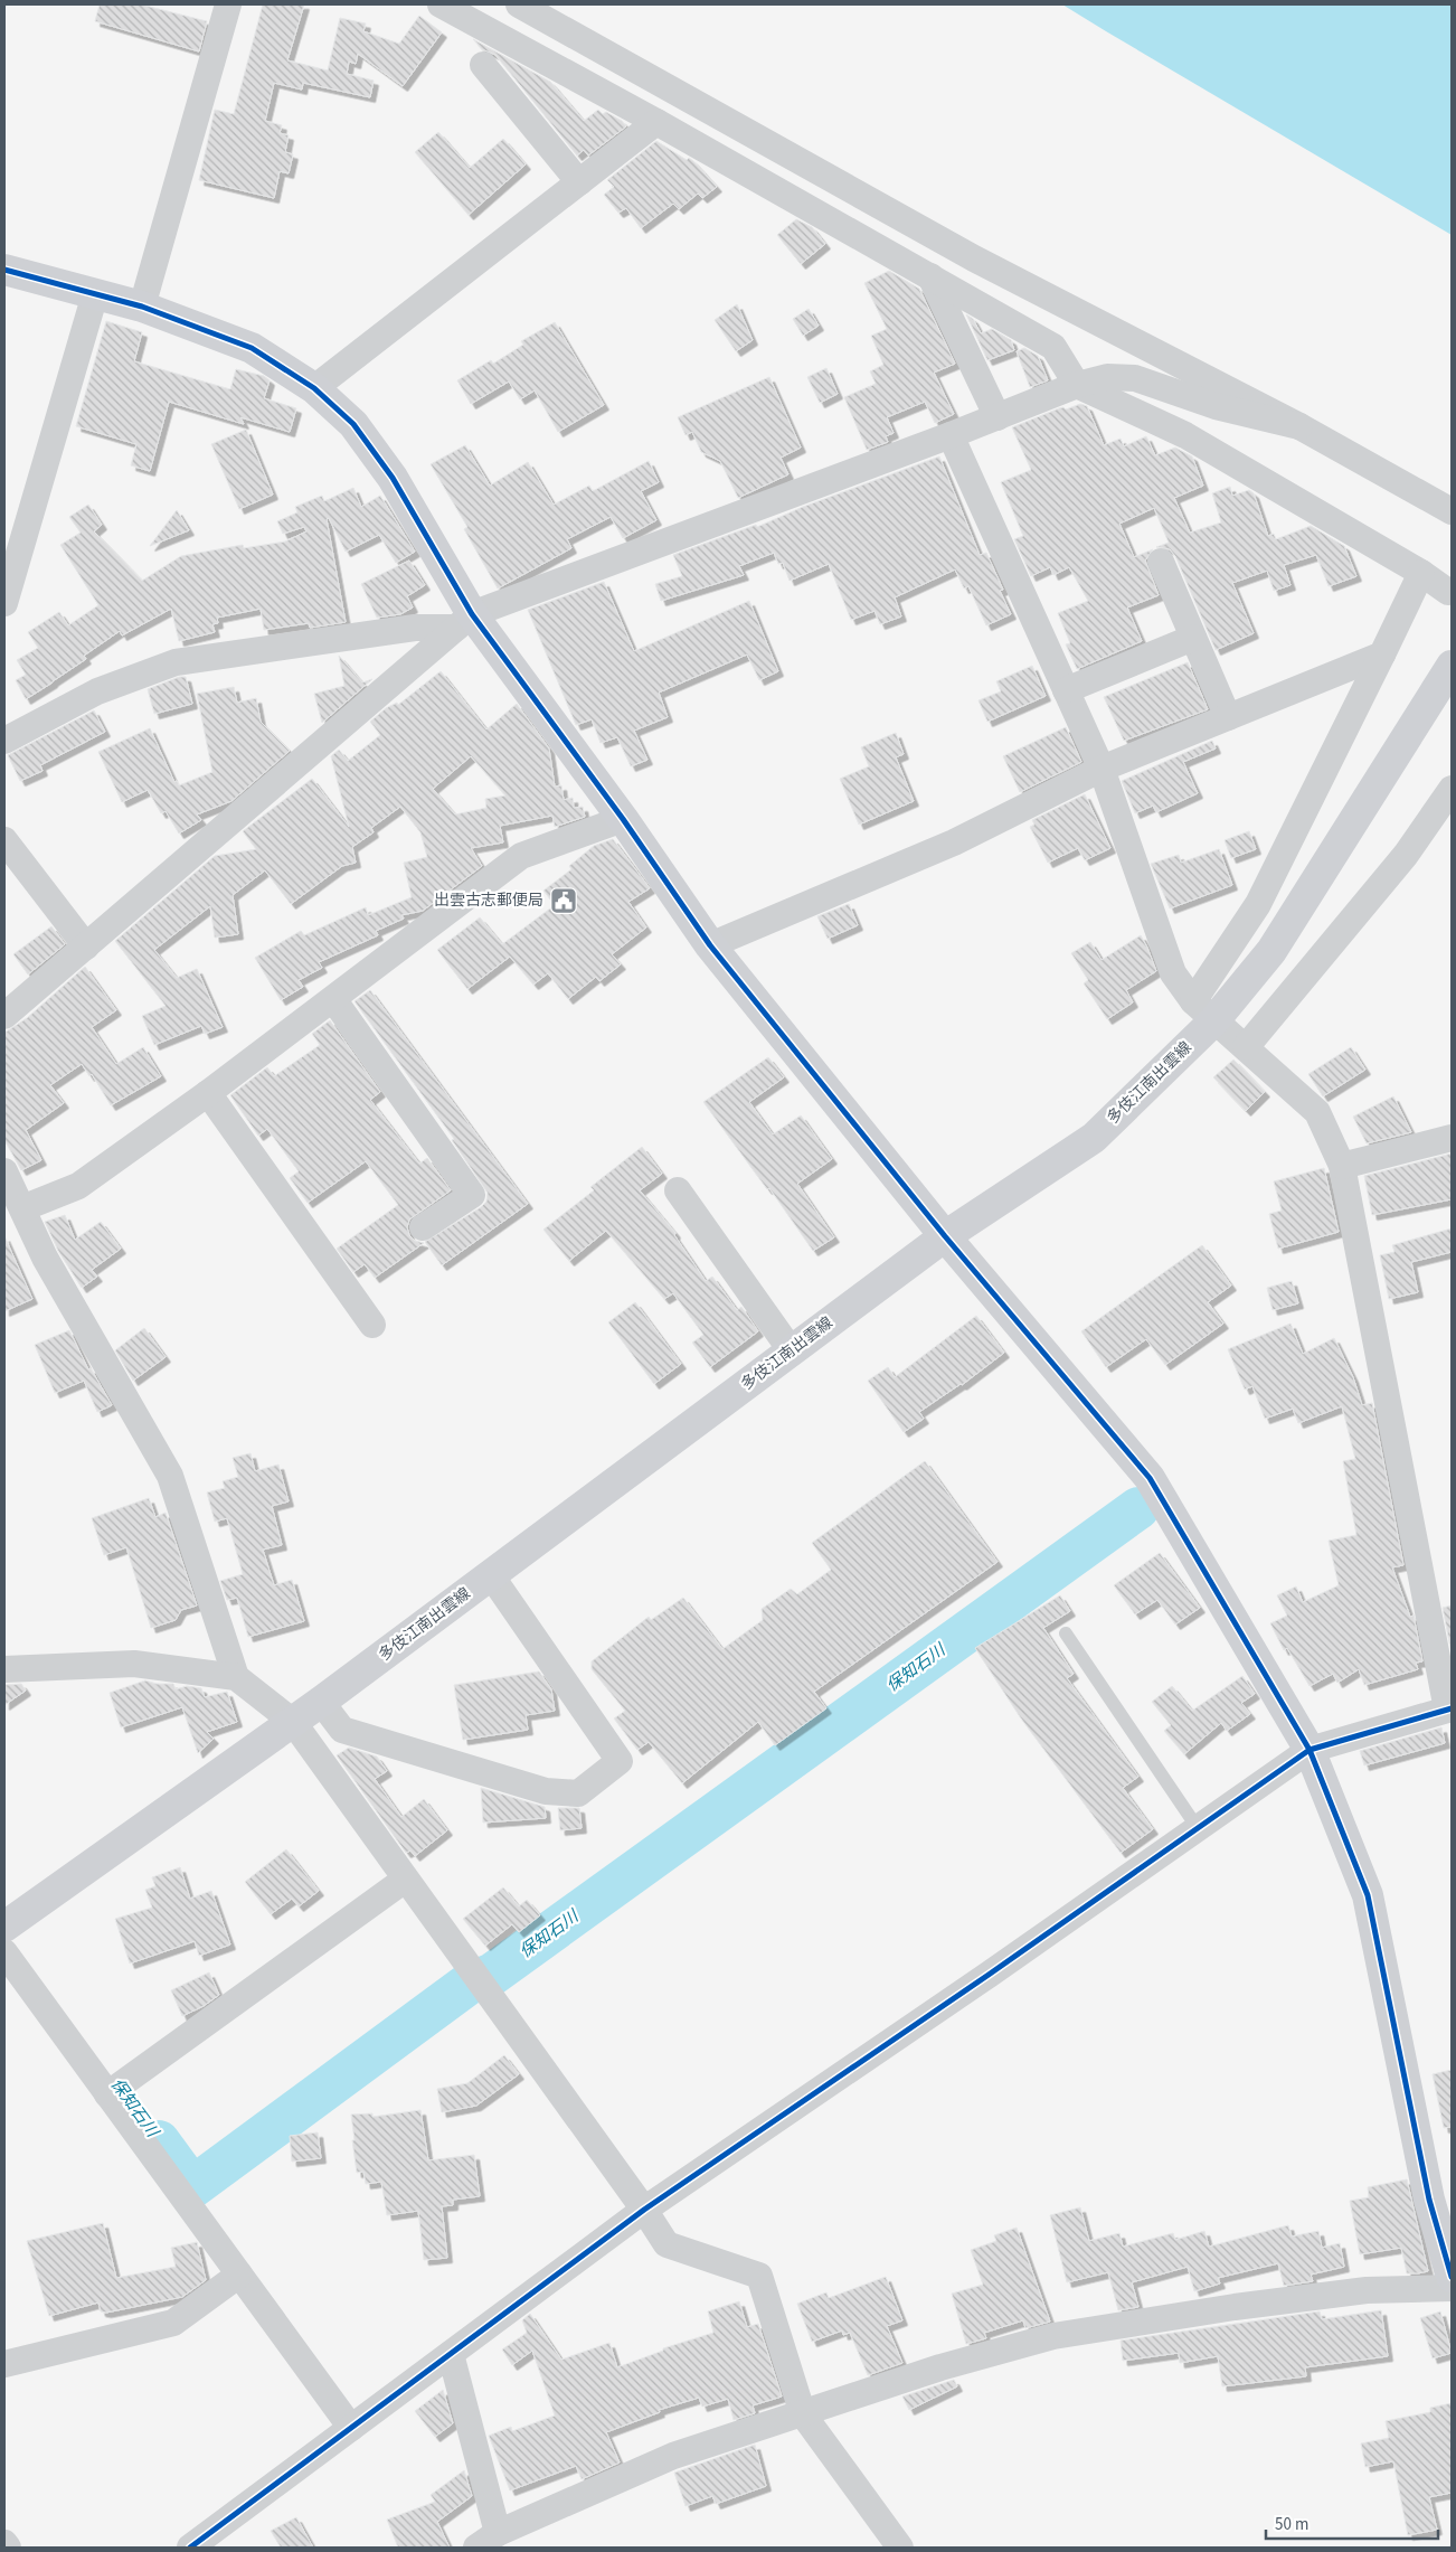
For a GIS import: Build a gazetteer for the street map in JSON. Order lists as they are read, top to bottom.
{
  "streets": {
    "street": ["多伎江南出雲線"]
  },
  "water": ["保知石川"],
  "places": {
    "public building": ["出雲古志郵便局"]
  },
  "scale_bar": "50 m"
}
